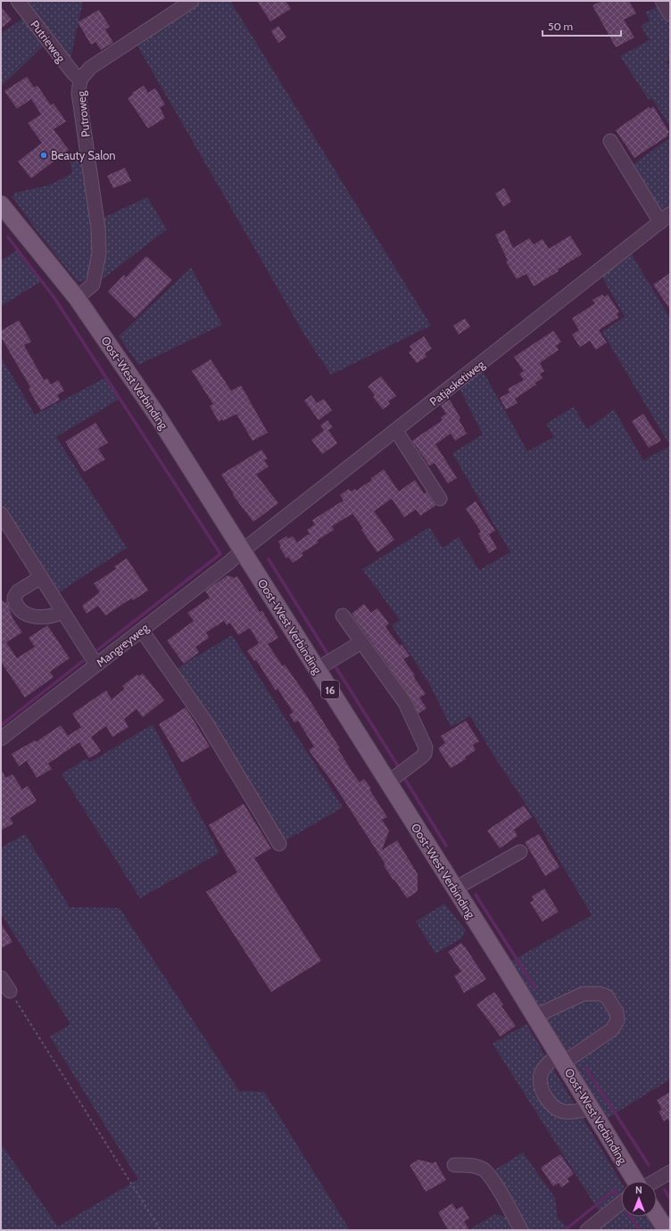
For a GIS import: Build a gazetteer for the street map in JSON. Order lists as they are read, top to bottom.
{
  "streets": {
    "main road": ["Oost-West Verbinding", "16"],
    "street": [
      "Putrieweg",
      "Putroweg",
      "Patjasketiweg",
      "Mangreyweg"
    ]
  },
  "crossings": [
    ["Putrieweg", "Putroweg"],
    ["Putroweg", "Oost-West Verbinding"],
    ["Oost-West Verbinding", "Patjasketiweg"],
    ["Oost-West Verbinding", "Mangreyweg"],
    ["Patjasketiweg", "Mangreyweg"]
  ],
  "places": ["Beauty Salon"],
  "scale_bar": "50 m",
  "north": "top"
}
